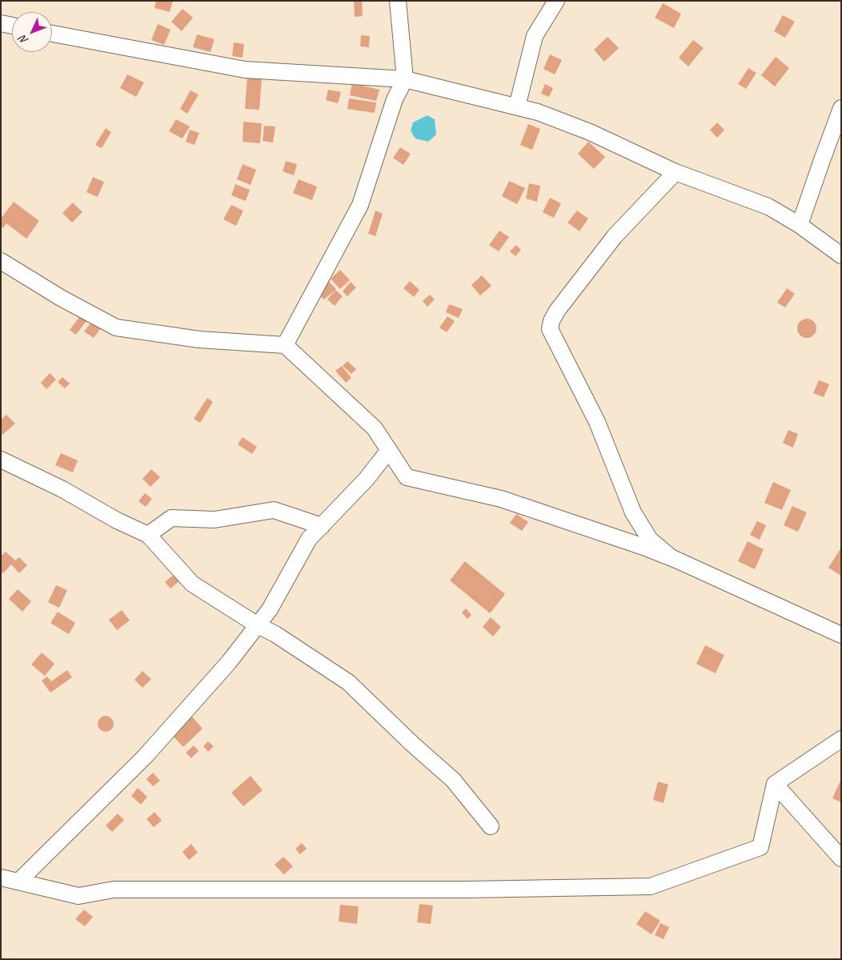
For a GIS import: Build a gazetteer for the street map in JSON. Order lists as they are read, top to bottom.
{
  "north": "bottom left"
}
